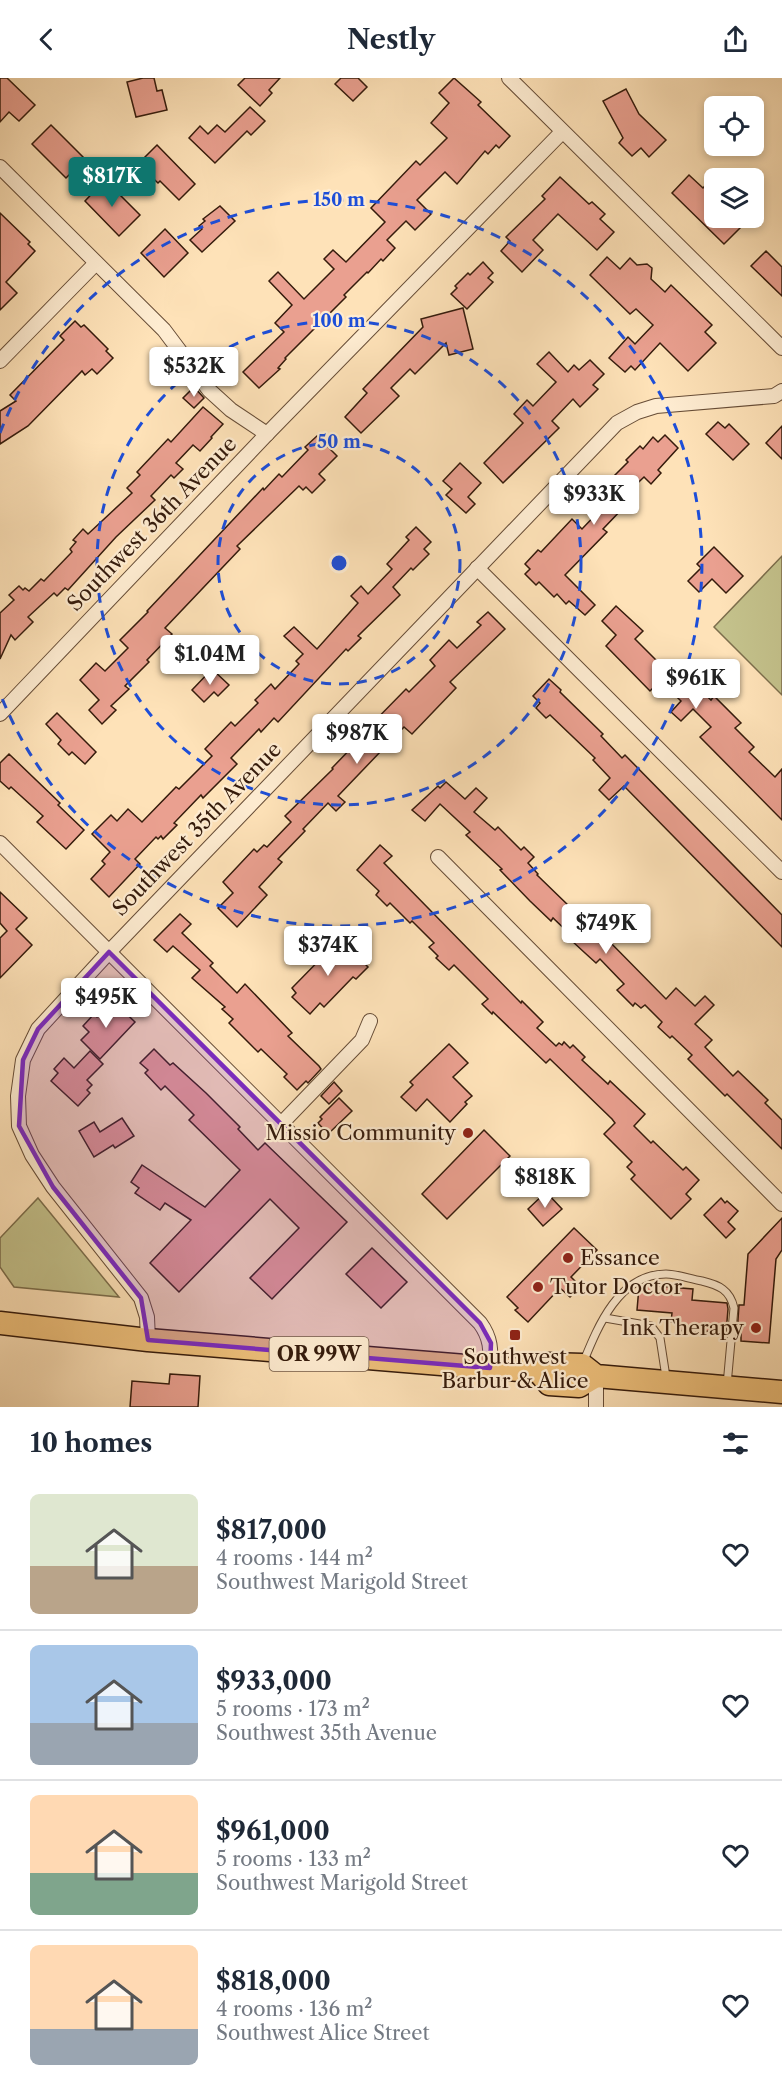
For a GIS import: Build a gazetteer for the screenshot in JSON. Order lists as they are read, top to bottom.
{
  "streets": {
    "main road": ["OR 99W"],
    "street": ["Southwest 36th Avenue", "Southwest 35th Avenue"]
  },
  "crossings": [
    ["Southwest 35th Avenue", "OR 99W"]
  ],
  "places": {
    "other": [
      "Missio Community",
      "Essance",
      "Tutor Doctor",
      "Ink Therapy"
    ],
    "transit": ["Southwest Barbur & Alice"]
  },
  "page": {
    "header": "Nestly",
    "price": [
      "$817K",
      "$532K",
      "$933K",
      "$1.04M",
      "$961K",
      "$987K",
      "$749K",
      "$374K",
      "$495K",
      "$818K"
    ],
    "heading": "10 homes",
    "list": [
      {
        "name": "$817,000",
        "note": "4 rooms · 144 m² · Southwest Marigold Street"
      },
      {
        "name": "$933,000",
        "note": "5 rooms · 173 m² · Southwest 35th Avenue"
      },
      {
        "name": "$961,000",
        "note": "5 rooms · 133 m² · Southwest Marigold Street"
      },
      {
        "name": "$818,000",
        "note": "4 rooms · 136 m² · Southwest Alice Street"
      }
    ]
  },
  "rings": ["150 m", "100 m", "50 m"]
}
